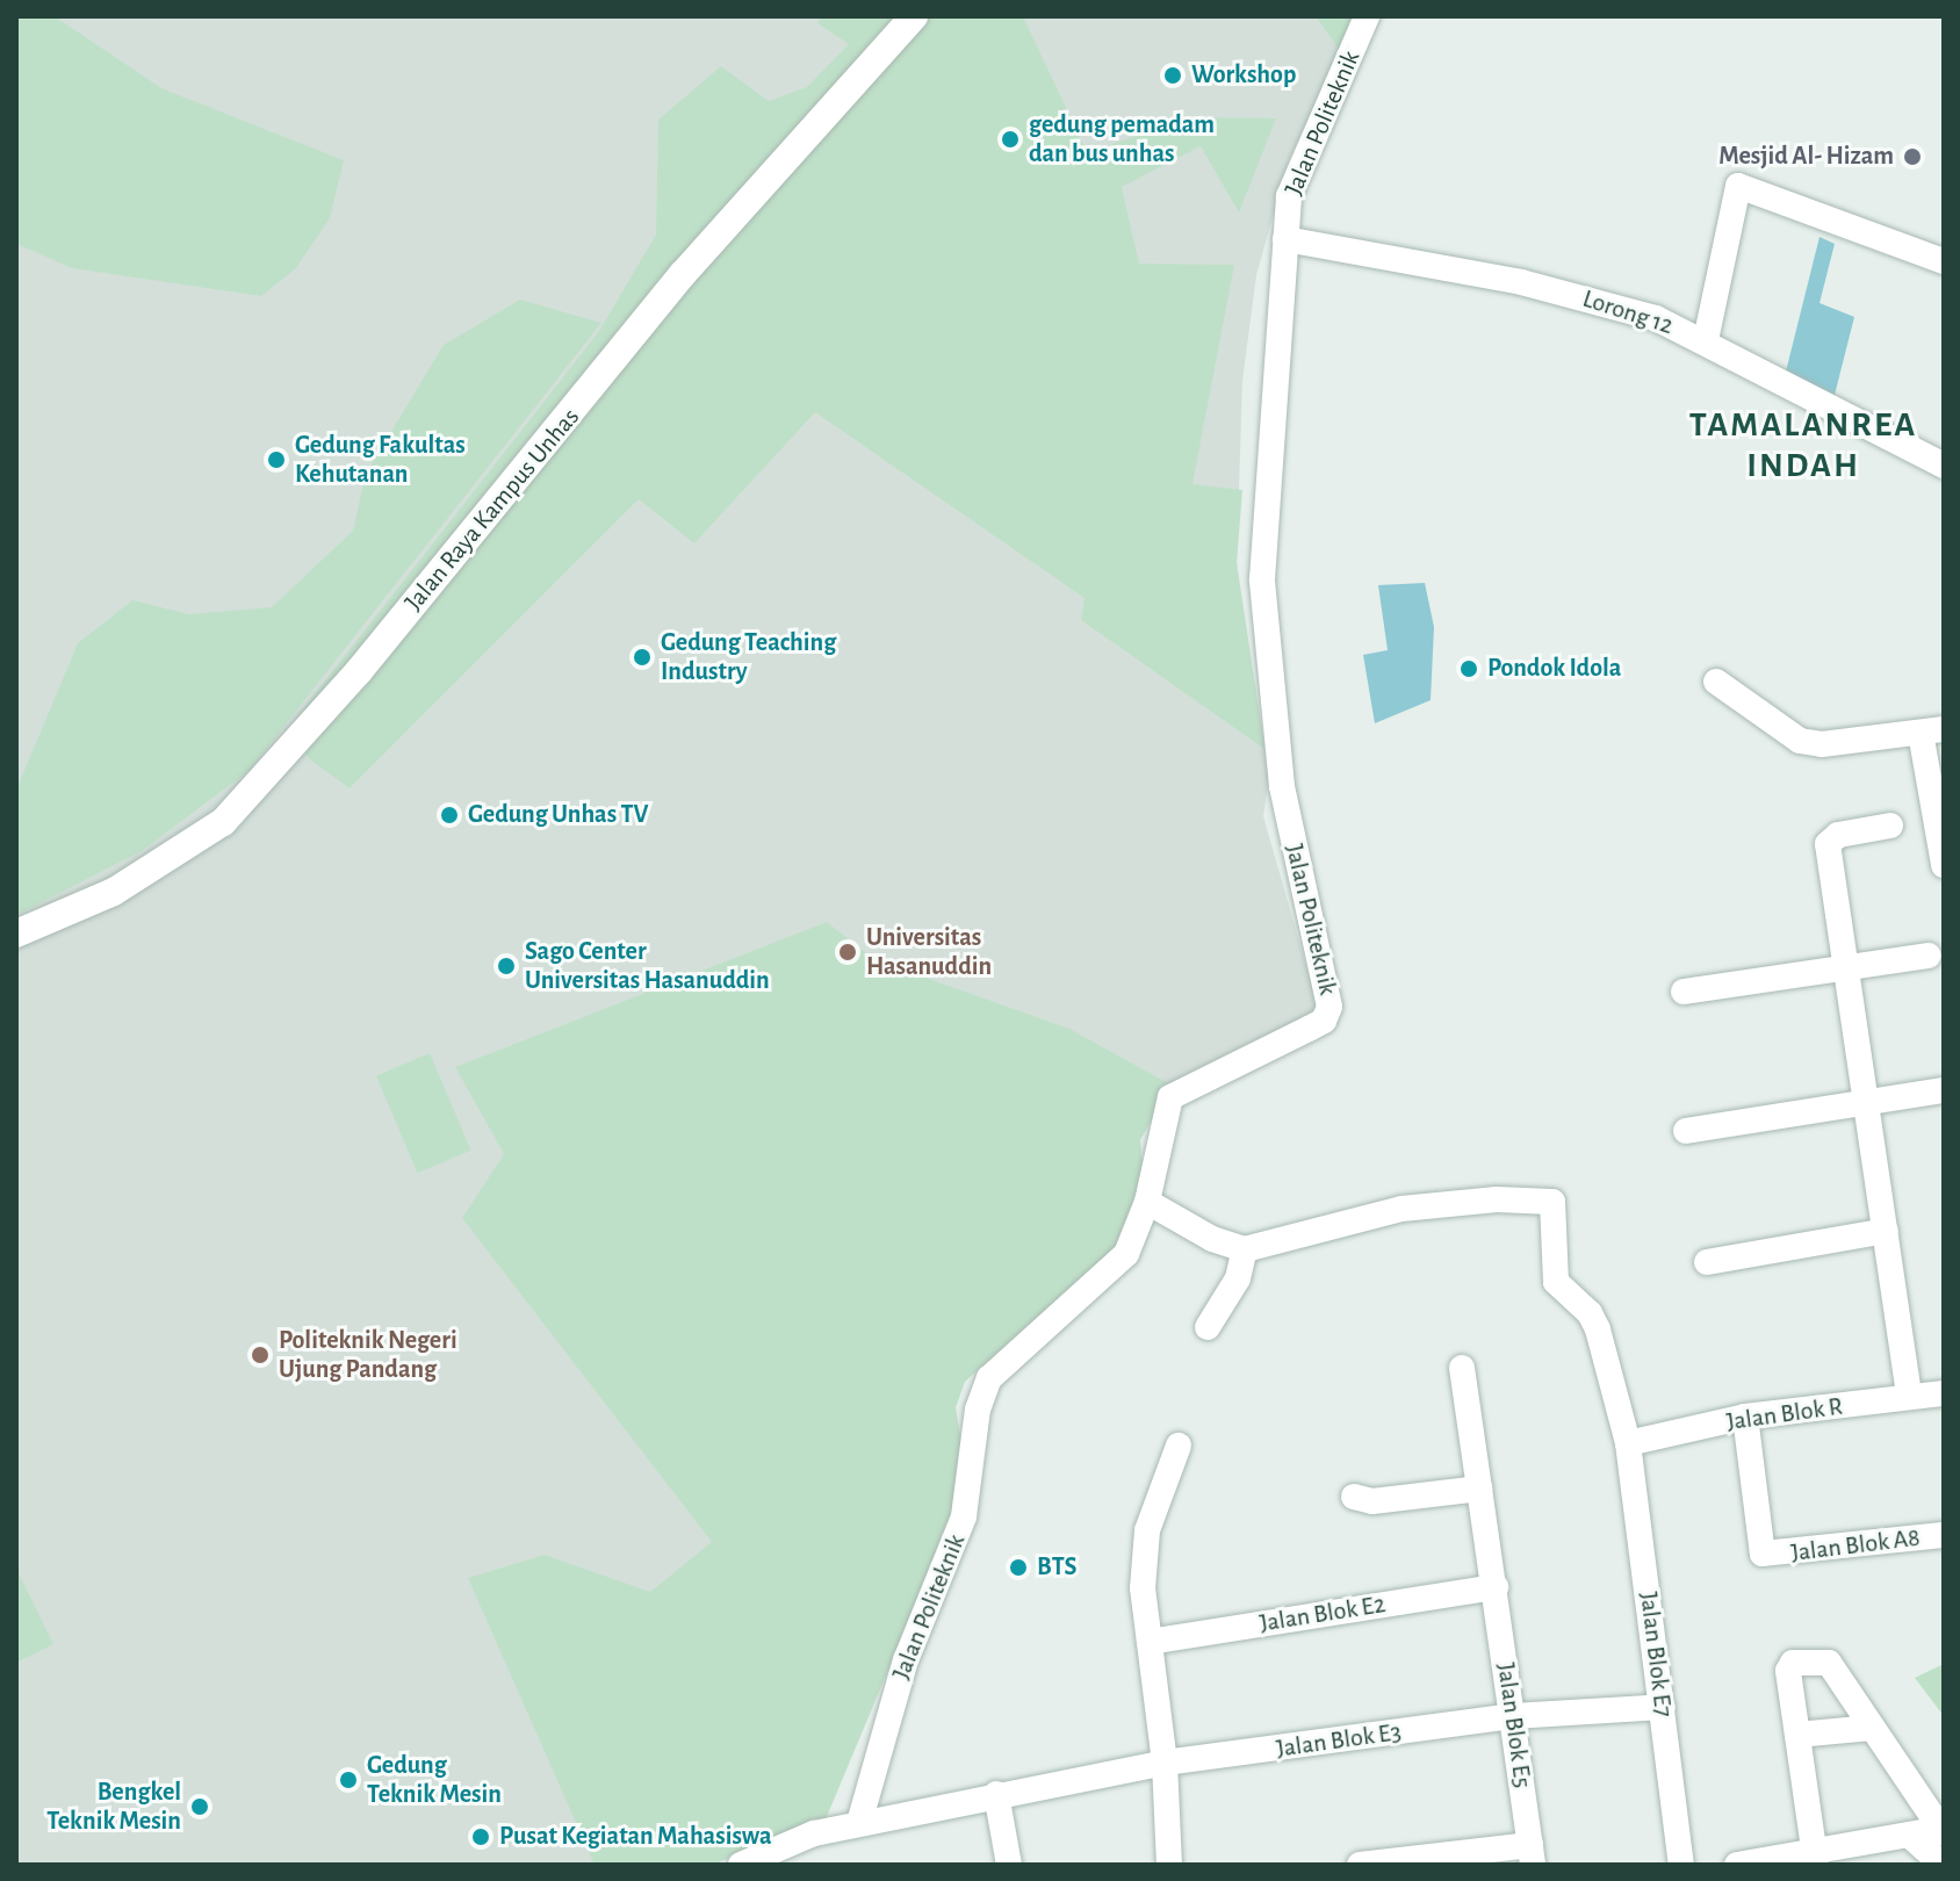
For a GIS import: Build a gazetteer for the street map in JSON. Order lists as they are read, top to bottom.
{
  "streets": {
    "street": [
      "Jalan Politeknik",
      "Lorong 12",
      "Jalan Raya Kampus Unhas",
      "Jalan Blok R",
      "Jalan Blok A8",
      "Jalan Blok E2",
      "Jalan Blok E7",
      "Jalan Blok E5",
      "Jalan Blok E3"
    ]
  },
  "crossings": [
    ["Jalan Politeknik", "Lorong 12"],
    ["Jalan Politeknik", "Jalan Blok E3"],
    ["Jalan Blok R", "Jalan Blok A8"],
    ["Jalan Blok R", "Jalan Blok E7"],
    ["Jalan Blok E2", "Jalan Blok E5"],
    ["Jalan Blok E7", "Jalan Blok E3"],
    ["Jalan Blok E5", "Jalan Blok E3"]
  ],
  "districts": ["TAMALANREA INDAH"],
  "places": [
    "Workshop",
    "gedung pemadam dan bus unhas",
    "Mesjid Al- Hizam",
    "Gedung Fakultas Kehutanan",
    "Gedung Teaching Industry",
    "Pondok Idola",
    "Gedung Unhas TV",
    "Universitas Hasanuddin",
    "Sago Center Universitas Hasanuddin",
    "Politeknik Negeri Ujung Pandang",
    "BTS",
    "Gedung Teknik Mesin",
    "Bengkel Teknik Mesin",
    "Pusat Kegiatan Mahasiswa"
  ]
}
